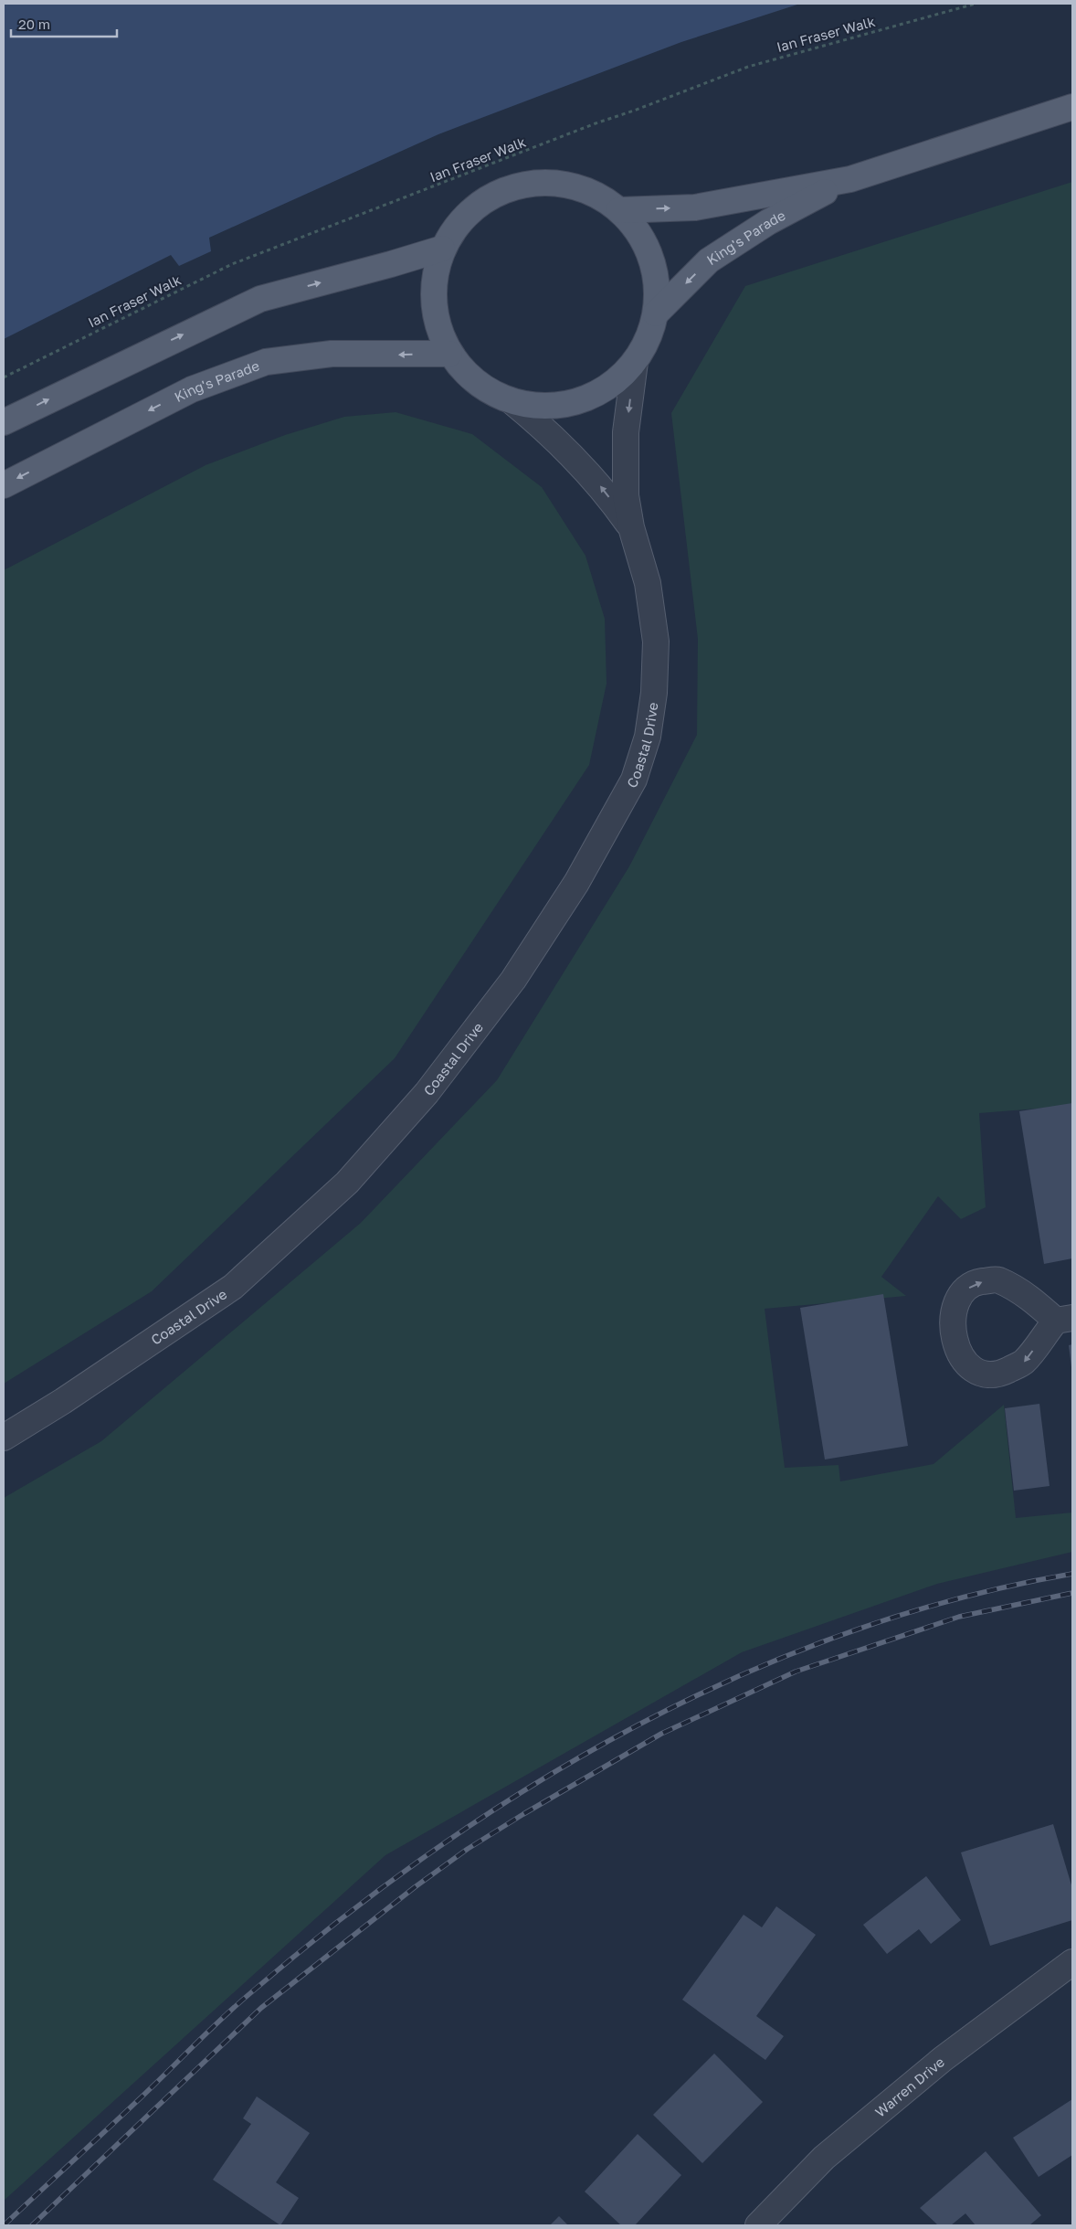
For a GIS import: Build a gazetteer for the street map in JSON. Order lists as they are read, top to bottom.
{
  "streets": {
    "main road": ["King's Parade"],
    "street": ["Coastal Drive", "Warren Drive"],
    "path": ["Ian Fraser Walk"]
  },
  "scale_bar": "20 m"
}
